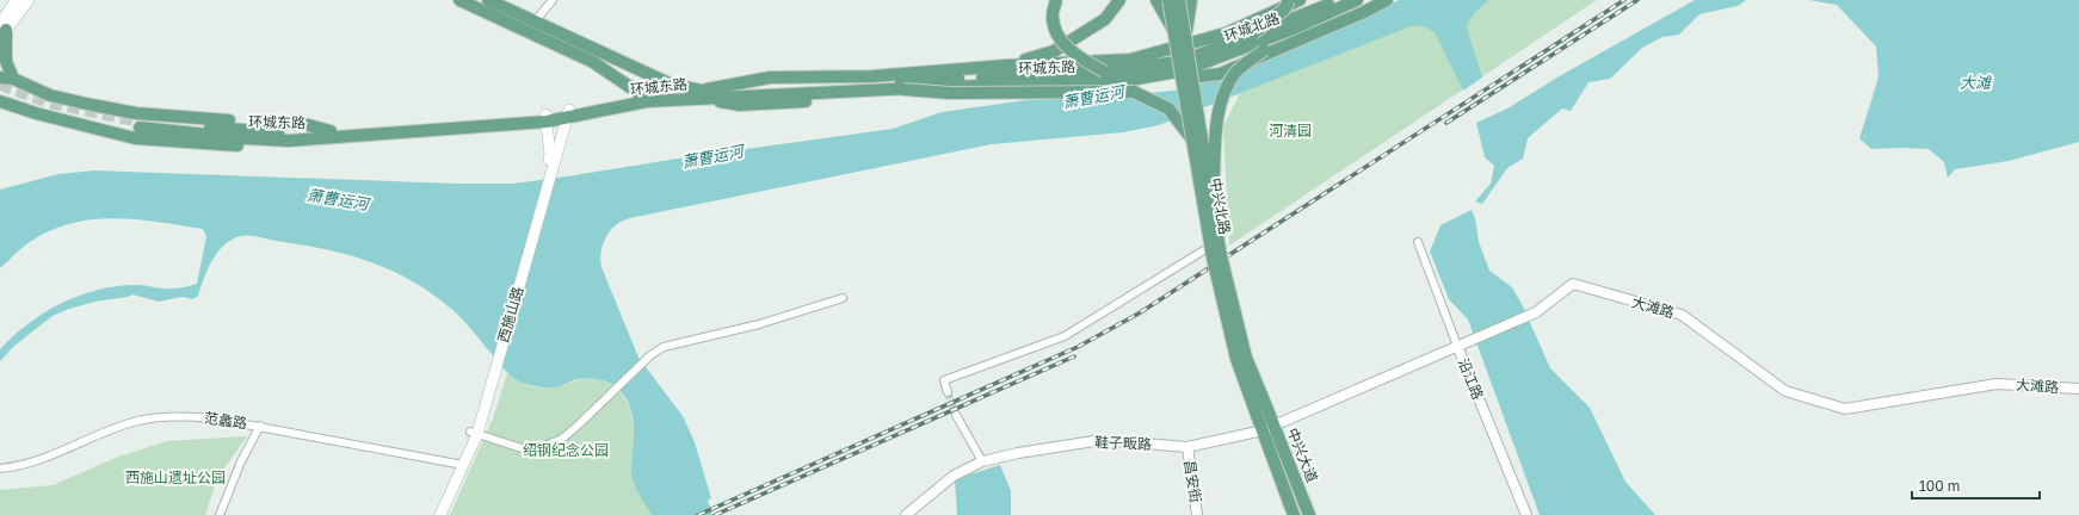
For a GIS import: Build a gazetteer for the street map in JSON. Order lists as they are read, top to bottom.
{
  "streets": {
    "main road": [
      "环城北路",
      "环城东路",
      "中兴北路",
      "西施山路",
      "中兴大道"
    ],
    "street": [
      "大滩路",
      "沿江路",
      "范蠡路",
      "鞋子畈路",
      "昌安街"
    ]
  },
  "crossings": [
    ["环城北路", "环城东路"],
    ["环城东路", "西施山路"],
    ["中兴北路", "中兴大道"],
    ["大滩路", "沿江路"],
    ["大滩路", "鞋子畈路"],
    ["大滩路", "中兴大道"],
    ["西施山路", "范蠡路"],
    ["鞋子畈路", "中兴大道"],
    ["鞋子畈路", "昌安街"]
  ],
  "water": ["大滩", "萧曹运河"],
  "parks": ["河清园", "绍钢纪念公园", "西施山遗址公园"],
  "scale_bar": "100 m"
}
